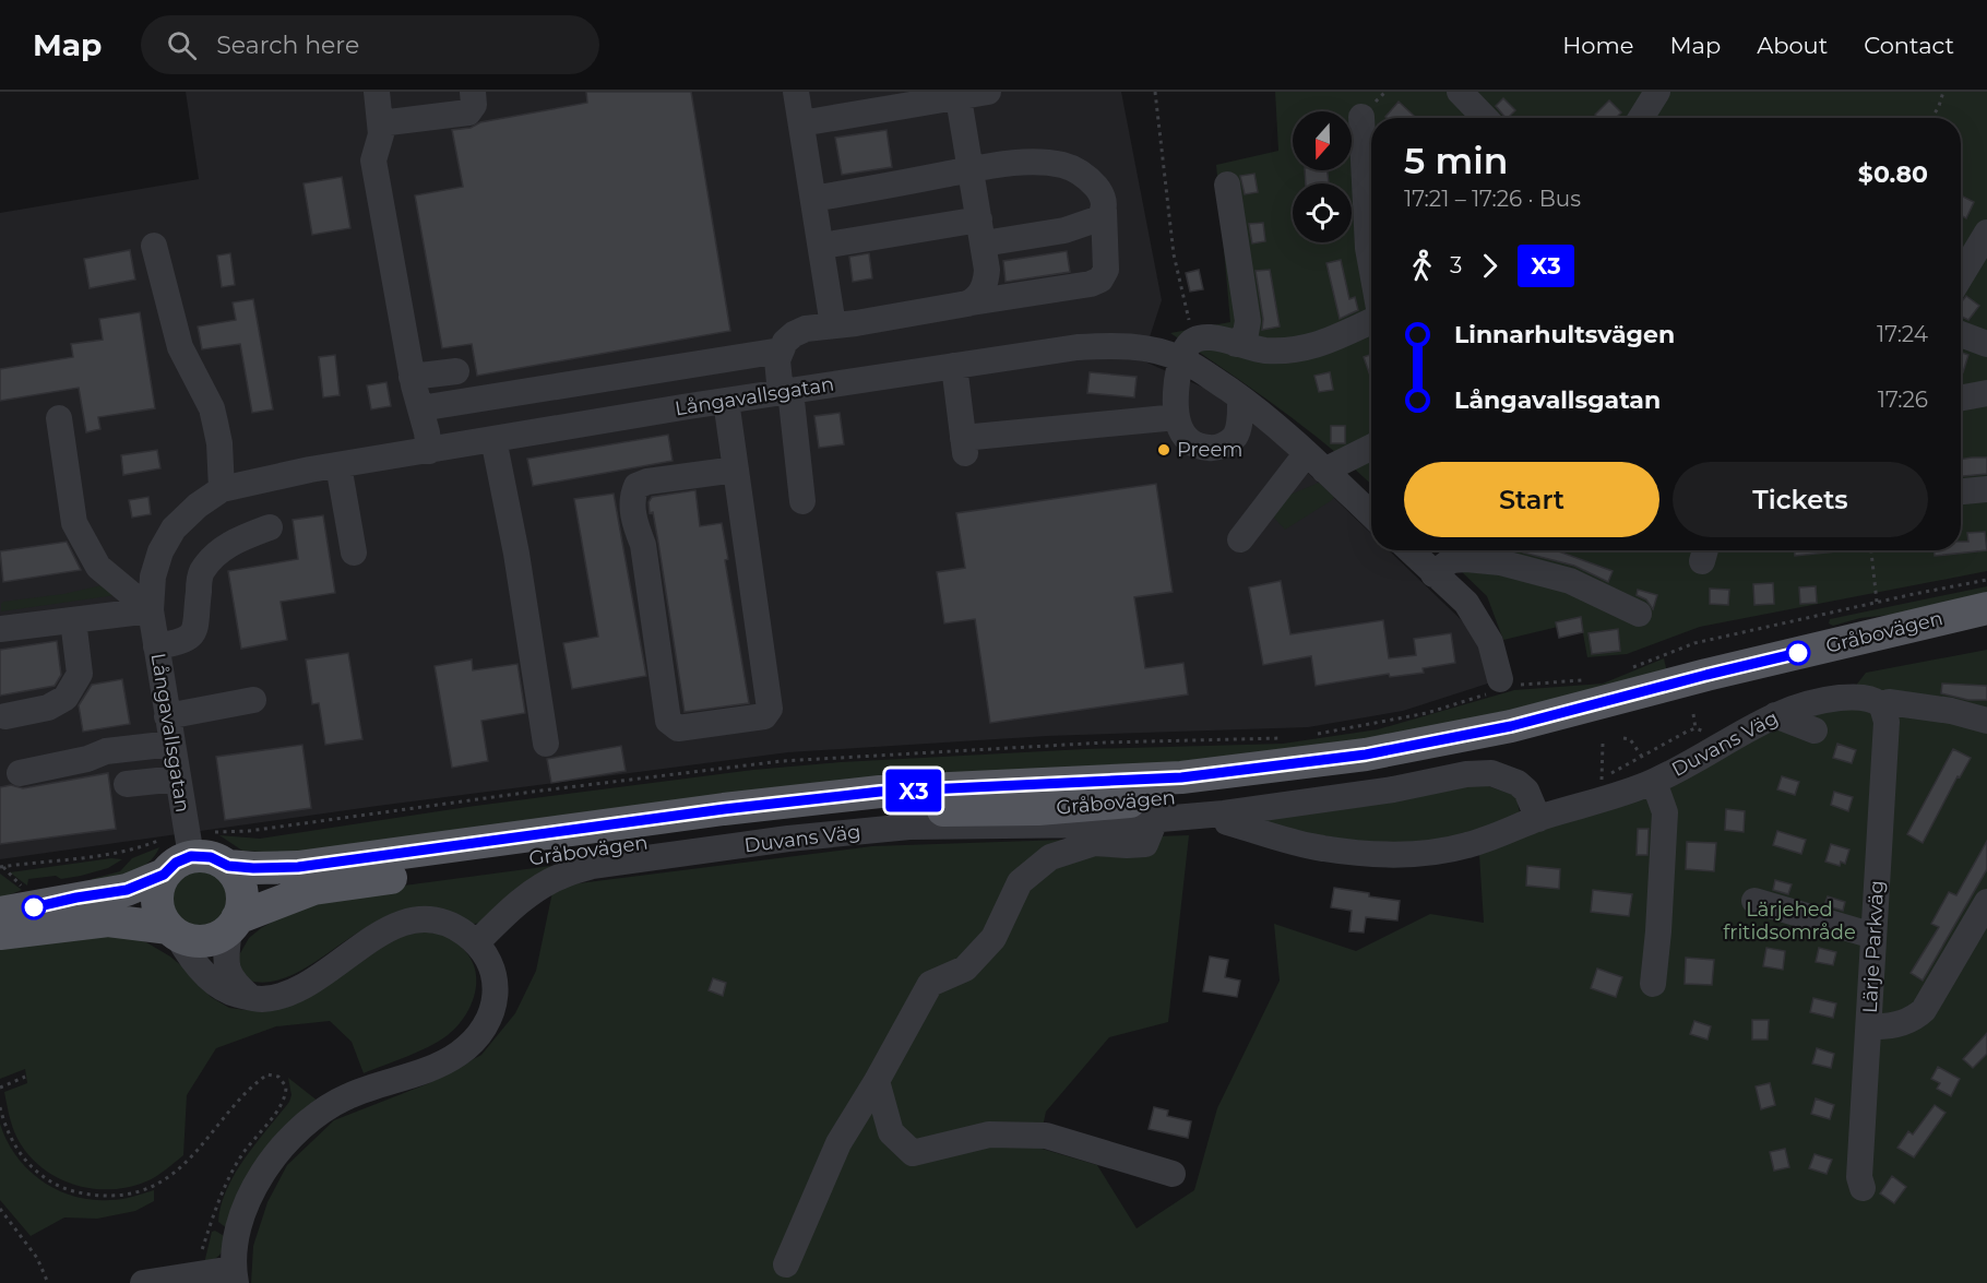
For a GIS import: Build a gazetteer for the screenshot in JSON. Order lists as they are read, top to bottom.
{
  "streets": {
    "main road": ["Gråbovägen"],
    "street": ["Långavallsgatan", "Duvans Väg", "Lärje Parkväg"]
  },
  "crossings": [
    ["Långavallsgatan", "Gråbovägen"],
    ["Duvans Väg", "Lärje Parkväg"]
  ],
  "parks": ["Lärjehed fritidsområde"],
  "places": ["Preem"],
  "lines": ["bus line X3"],
  "north": "bottom",
  "page": {
    "header": "Map",
    "search": "Search here",
    "nav": [
      "Home",
      "Map",
      "About",
      "Contact"
    ],
    "on_map": "X3",
    "heading": ["5 min", "17:21 – 17:26 · Bus", "$0.80"],
    "legs": ["3", "X3"],
    "list": [
      {
        "name": "Linnarhultsvägen",
        "value": "17:24"
      },
      {
        "name": "Långavallsgatan",
        "value": "17:26"
      }
    ],
    "buttons": ["Start", "Tickets"]
  }
}
